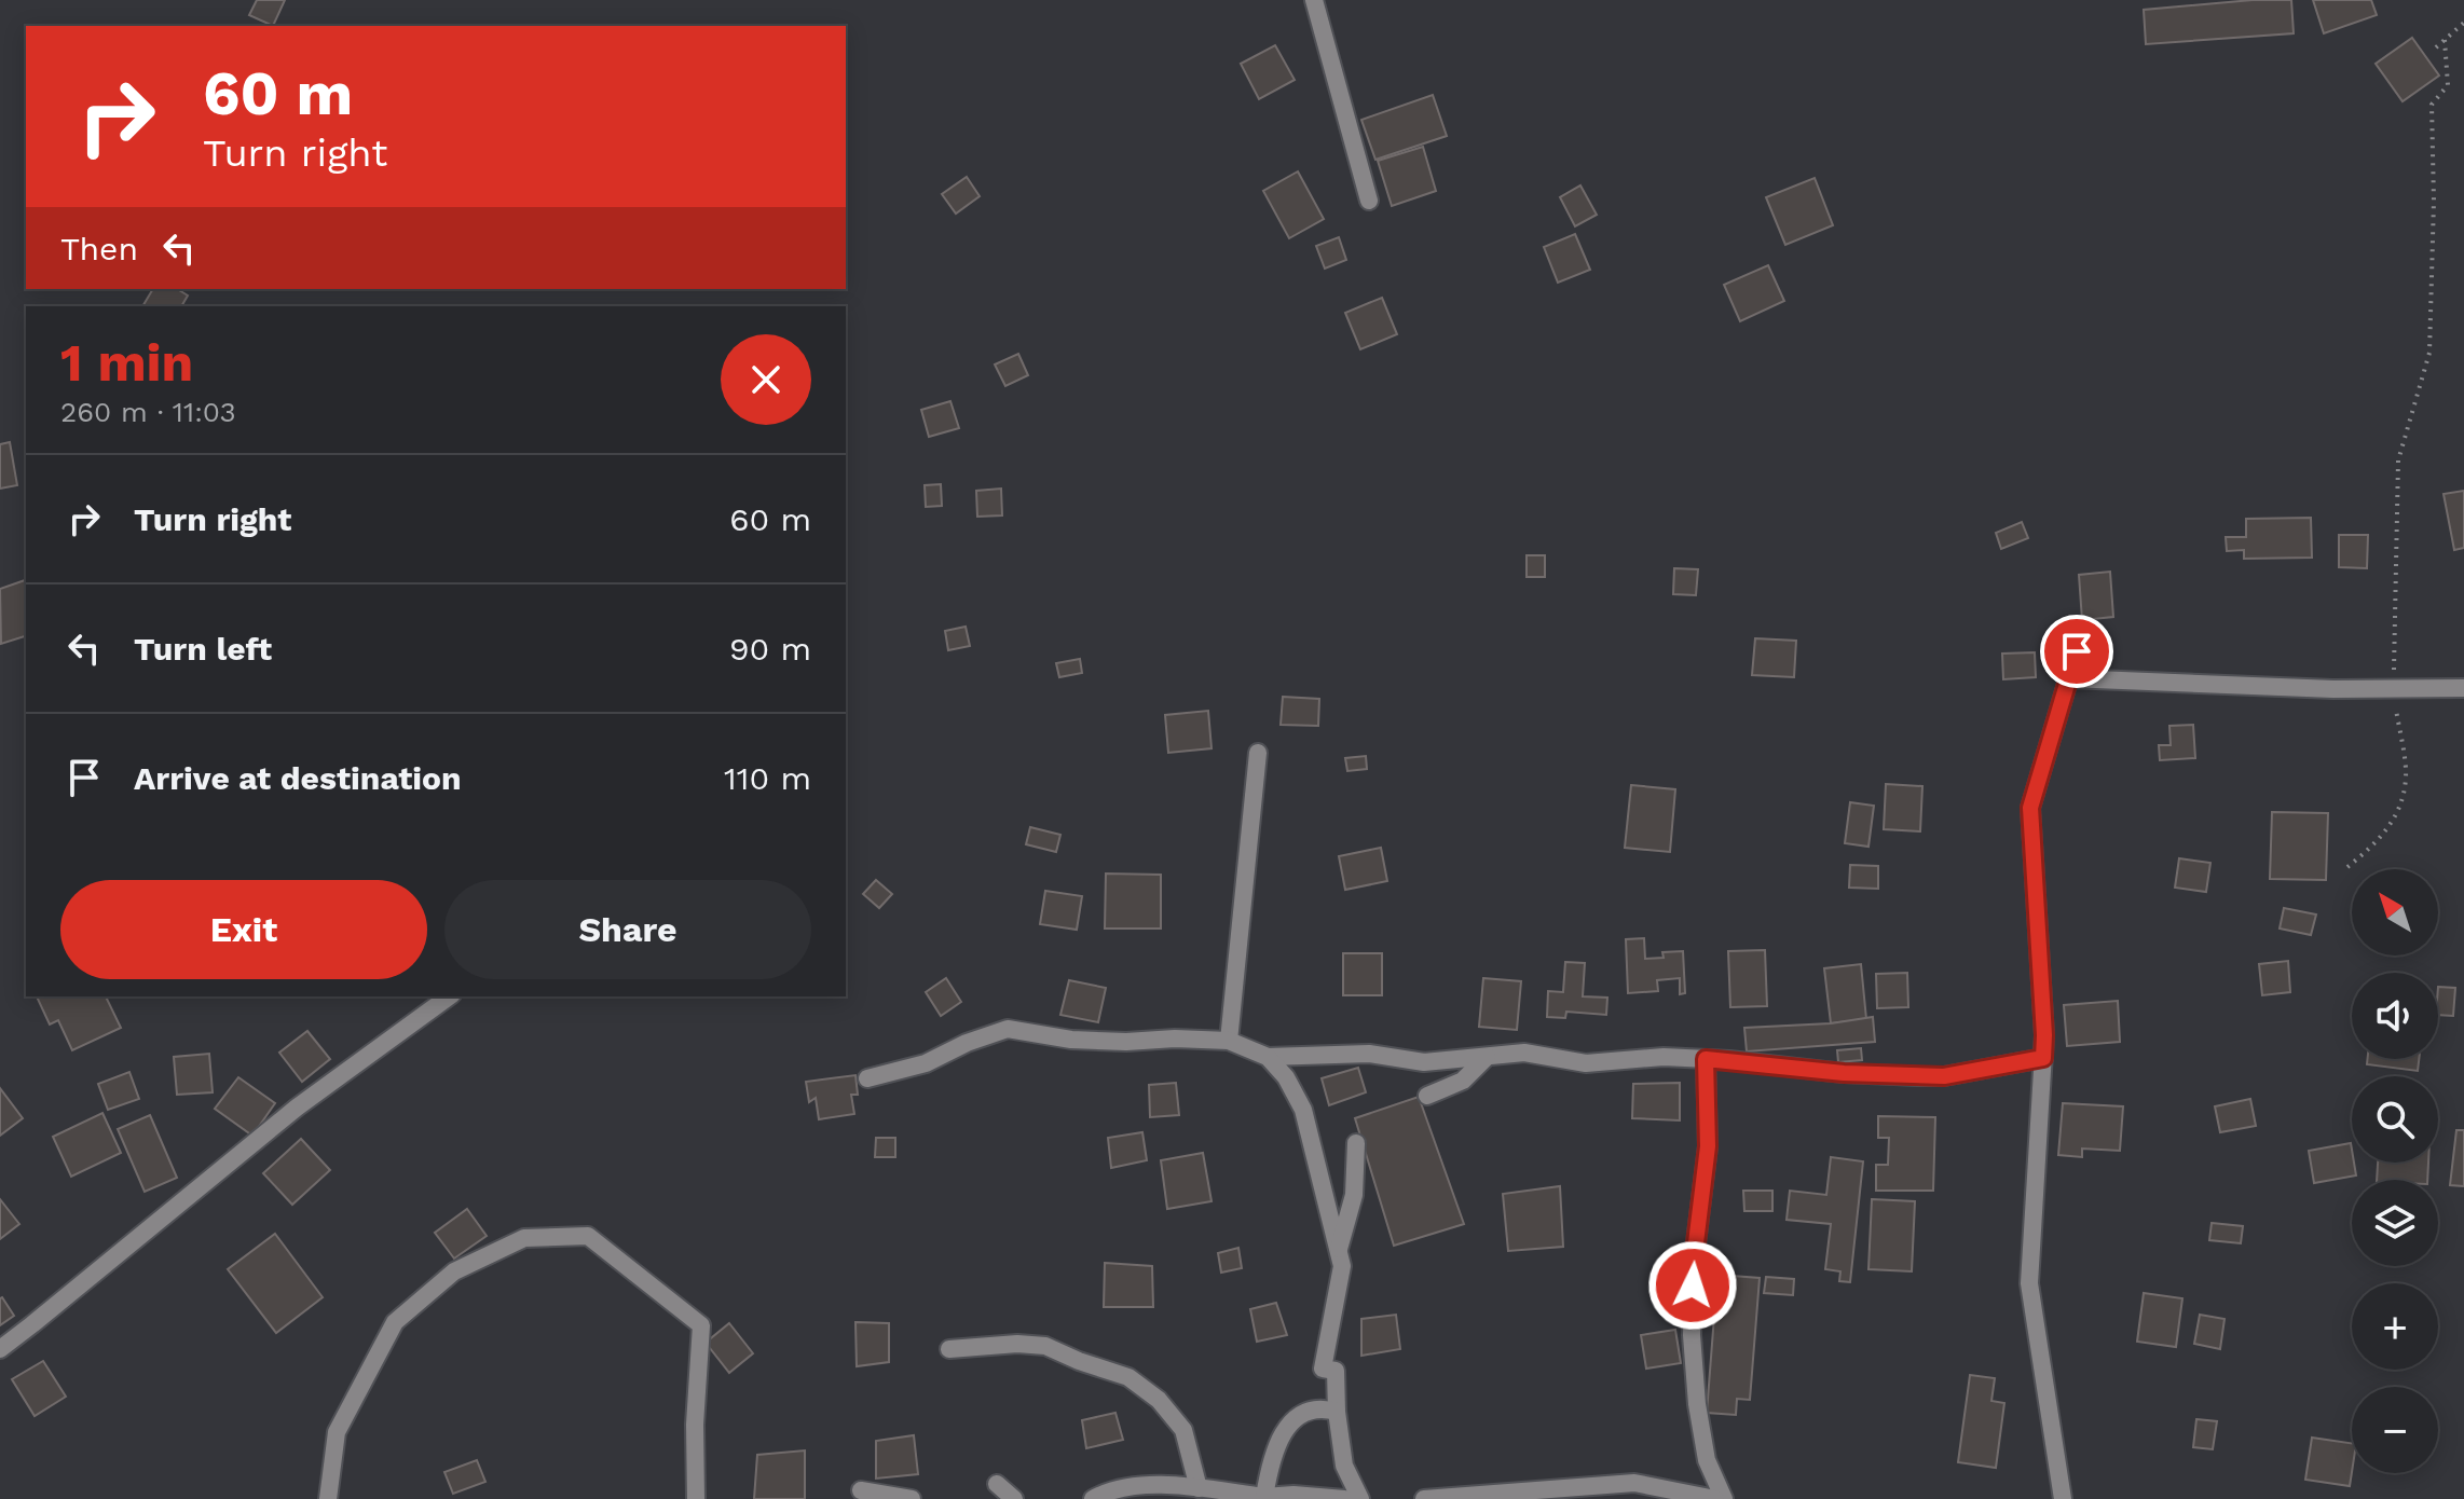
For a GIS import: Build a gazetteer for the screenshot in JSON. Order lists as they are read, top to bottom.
{
  "north": "top left",
  "page": {
    "turn": ["60 m", "Turn right"],
    "then": "Then",
    "heading": ["1 min", "260 m · 11:03"],
    "list": [
      {
        "name": "Turn right",
        "value": "60 m"
      },
      {
        "name": "Turn left",
        "value": "90 m"
      },
      {
        "name": "Arrive at destination",
        "value": "110 m"
      }
    ],
    "buttons": ["Exit", "Share"],
    "map_buttons": ["+", "−"]
  }
}
